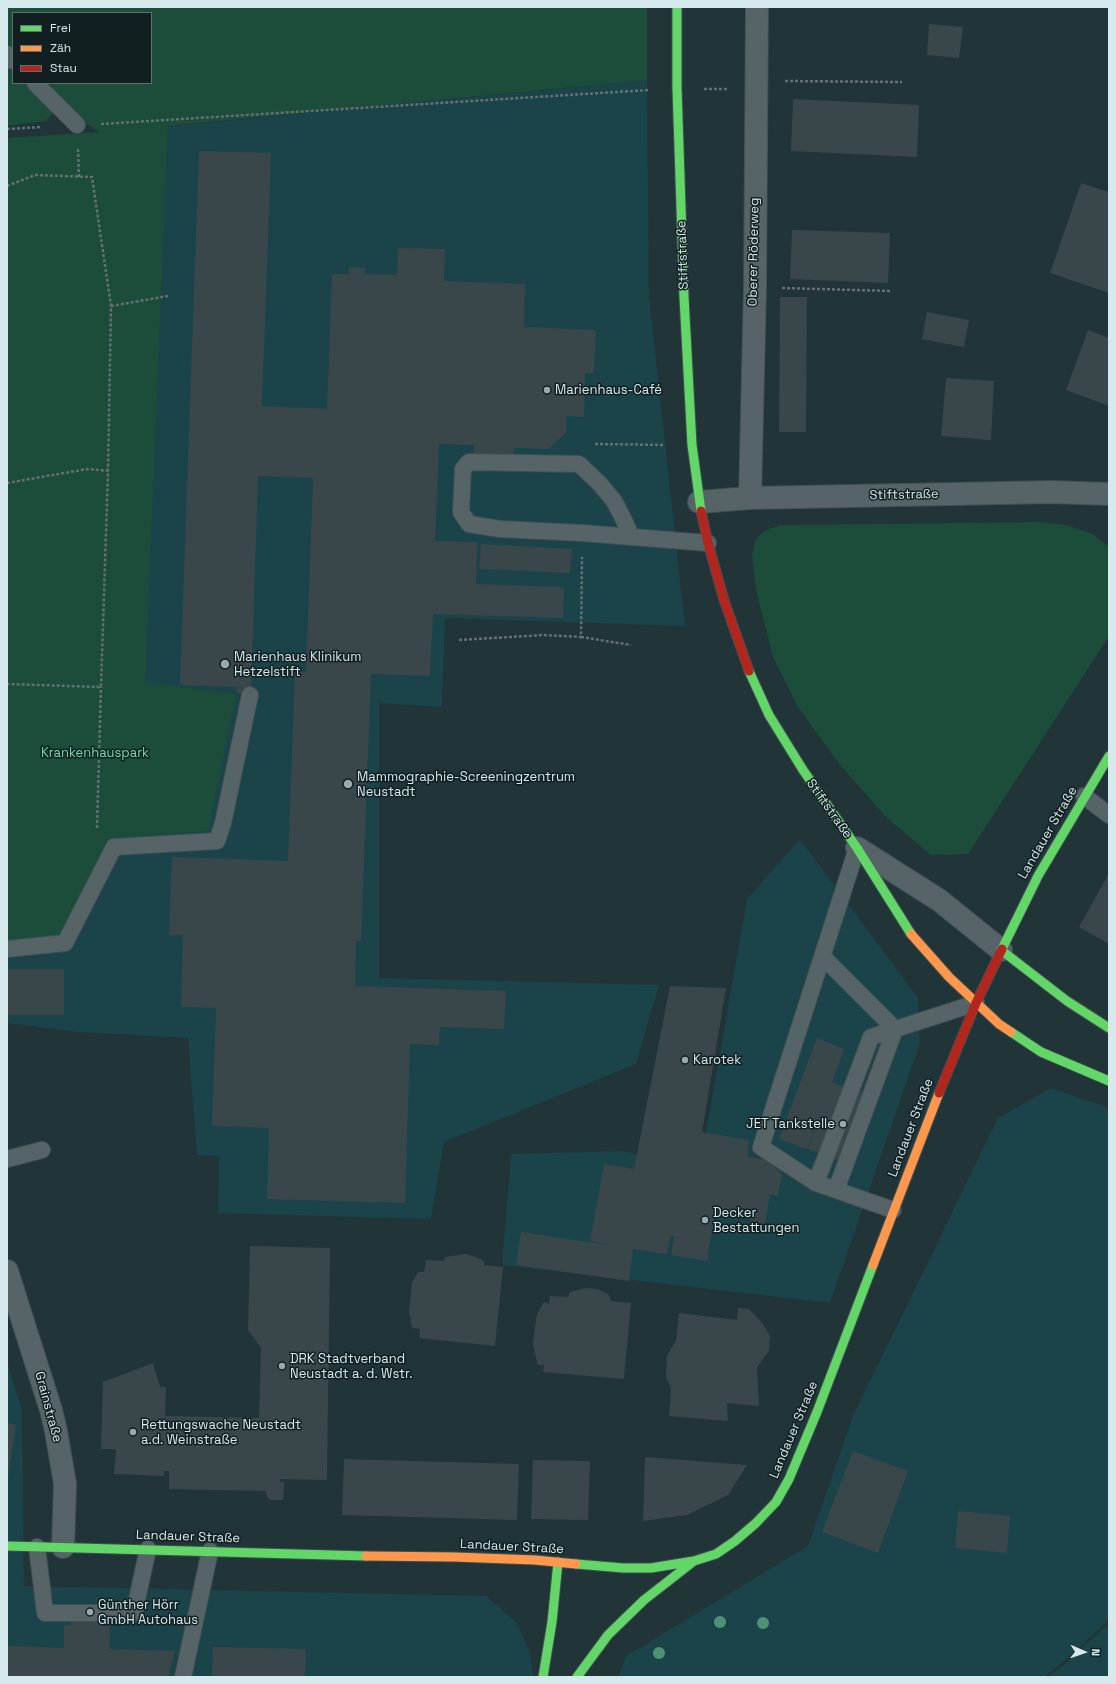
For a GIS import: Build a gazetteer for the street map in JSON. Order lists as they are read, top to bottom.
{
  "streets": {
    "street": [
      "Oberer Röderweg",
      "Stiftstraße",
      "Landauer Straße",
      "Grainstraße"
    ]
  },
  "crossings": [
    ["Oberer Röderweg", "Stiftstraße"],
    ["Stiftstraße", "Landauer Straße"],
    ["Landauer Straße", "Grainstraße"]
  ],
  "parks": ["Krankenhauspark"],
  "places": [
    "Marienhaus-Café",
    "Marienhaus Klinikum Hetzelstift",
    "Mammographie-Screeningzentrum Neustadt",
    "Karotek",
    "JET Tankstelle",
    "Decker Bestattungen",
    "DRK Stadtverband Neustadt a. d. Wstr.",
    "Rettungswache Neustadt a.d. Weinstraße",
    "Günther Hörr GmbH Autohaus"
  ],
  "legend": ["Frei", "Zäh", "Stau"],
  "north": "right"
}
